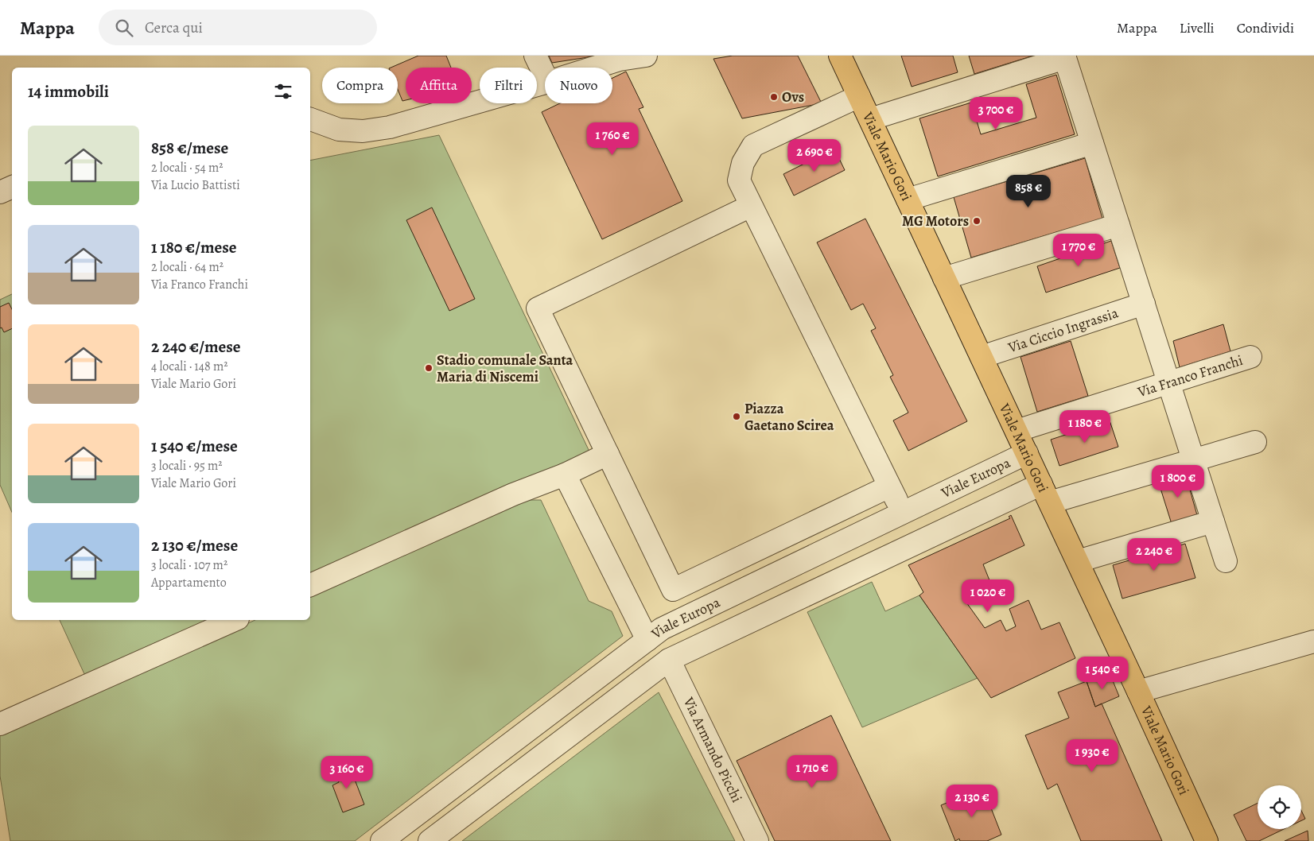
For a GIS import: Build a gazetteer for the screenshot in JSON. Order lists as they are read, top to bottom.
{
  "streets": {
    "main road": ["Viale Mario Gori"],
    "street": [
      "Via Ciccio Ingrassia",
      "Via Franco Franchi",
      "Viale Europa",
      "Via Armando Picchi"
    ]
  },
  "crossings": [
    ["Viale Mario Gori", "Via Ciccio Ingrassia"],
    ["Viale Mario Gori", "Via Franco Franchi"],
    ["Viale Mario Gori", "Viale Europa"],
    ["Viale Europa", "Via Armando Picchi"]
  ],
  "places": [
    "Ovs",
    "MG Motors",
    "Stadio comunale Santa Maria di Niscemi",
    "Piazza Gaetano Scirea"
  ],
  "page": {
    "header": "Mappa",
    "search": "Cerca qui",
    "nav": ["Mappa", "Livelli", "Condividi"],
    "chip": [
      "Compra",
      "Affitta",
      "Filtri",
      "Nuovo"
    ],
    "heading": "14 immobili",
    "price": [
      "3 700 €",
      "1 760 €",
      "2 690 €",
      "858 €",
      "1 770 €",
      "1 180 €",
      "1 800 €",
      "2 240 €",
      "1 020 €",
      "1 540 €",
      "1 930 €",
      "1 710 €",
      "3 160 €",
      "2 130 €"
    ],
    "list": [
      {
        "name": "858 €/mese",
        "note": "2 locali · 54 m² · Via Lucio Battisti"
      },
      {
        "name": "1 180 €/mese",
        "note": "2 locali · 64 m² · Via Franco Franchi"
      },
      {
        "name": "2 240 €/mese",
        "note": "4 locali · 148 m² · Viale Mario Gori"
      },
      {
        "name": "1 540 €/mese",
        "note": "3 locali · 95 m² · Viale Mario Gori"
      },
      {
        "name": "2 130 €/mese",
        "note": "3 locali · 107 m² · Appartamento"
      }
    ]
  }
}
